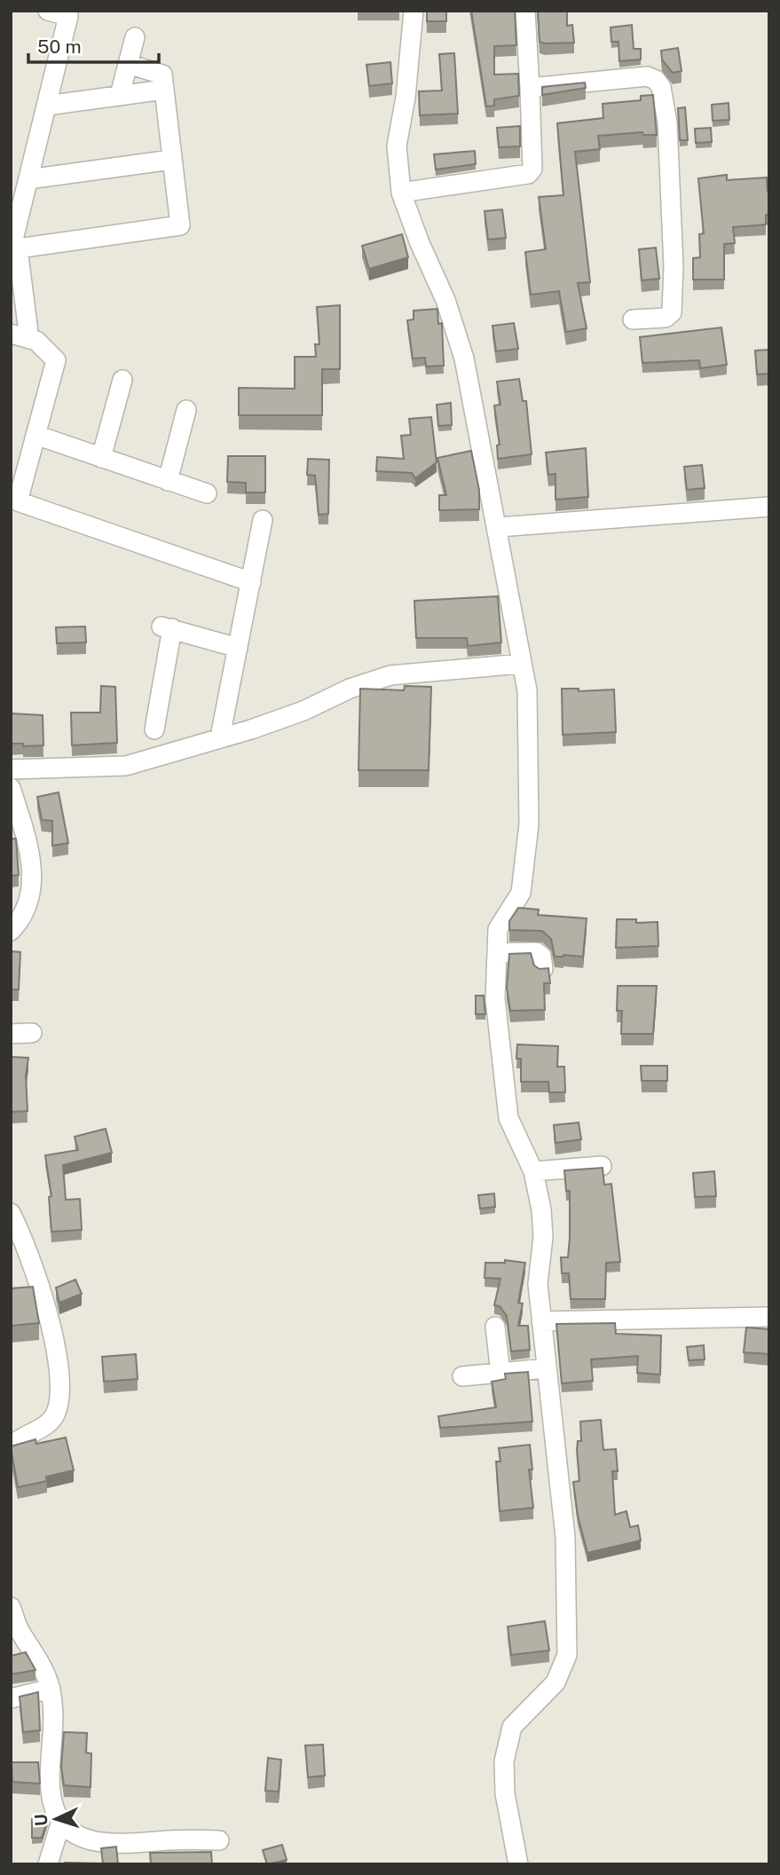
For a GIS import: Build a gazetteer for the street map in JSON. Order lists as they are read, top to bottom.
{
  "scale_bar": "50 m",
  "north": "left"
}
